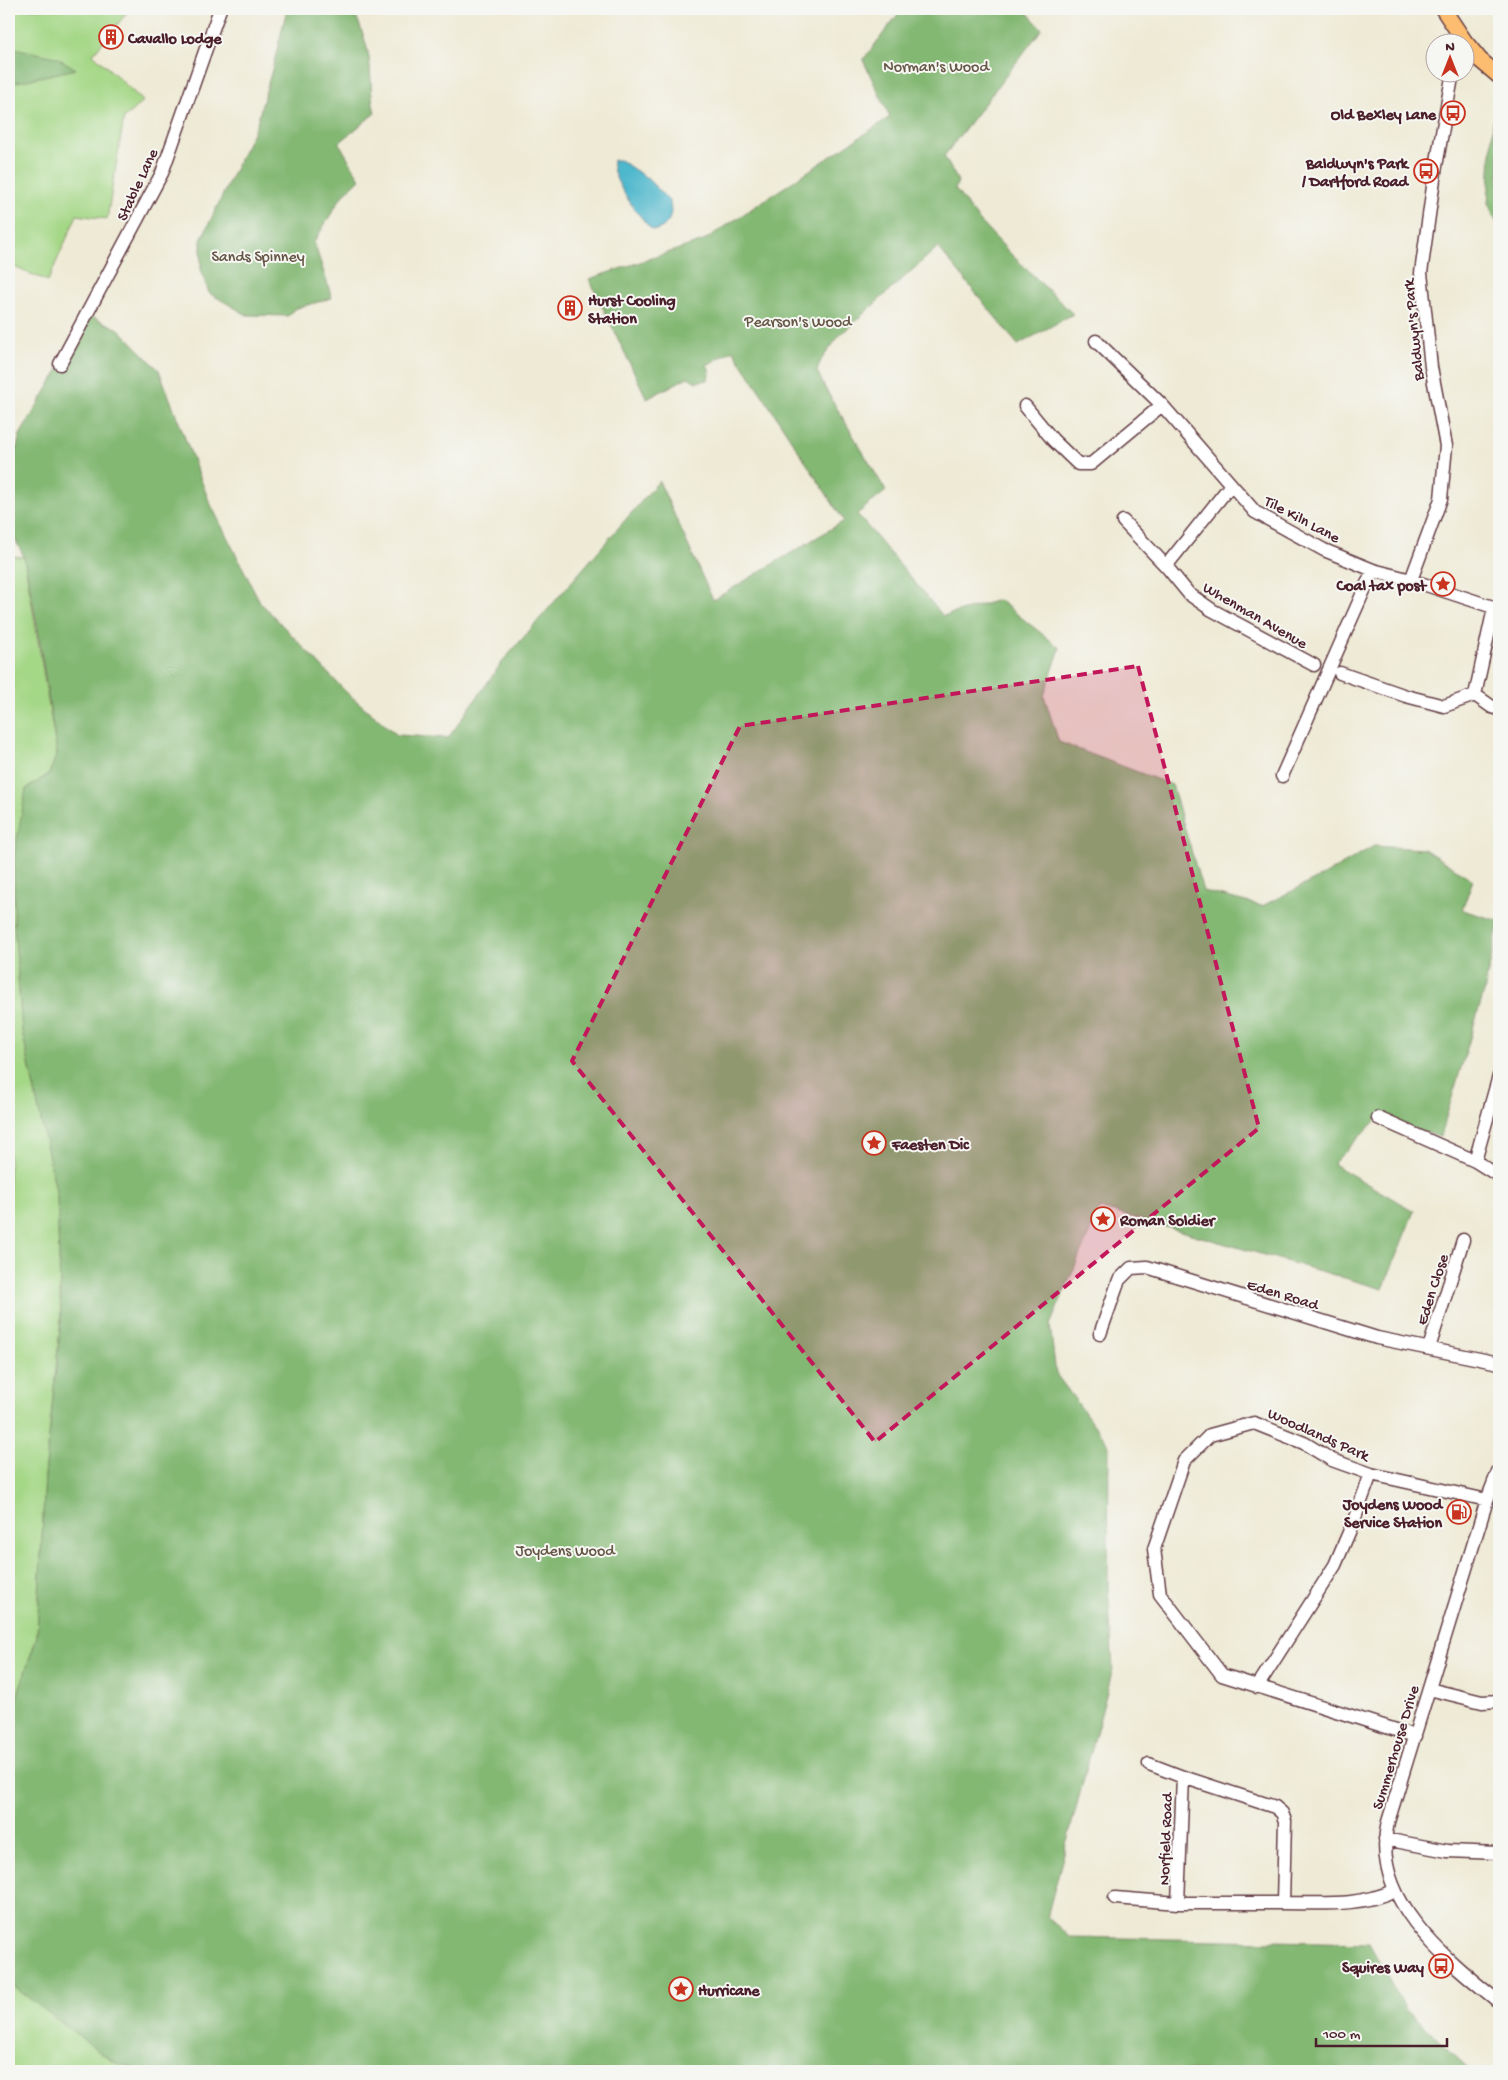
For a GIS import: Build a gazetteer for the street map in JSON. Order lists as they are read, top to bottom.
{
  "streets": {
    "street": [
      "Stable Lane",
      "Baldwyn's Park",
      "Tile Kiln Lane",
      "Whenman Avenue",
      "Eden Close",
      "Eden Road",
      "Woodlands Park",
      "Summerhouse Drive",
      "Norfield Road"
    ]
  },
  "crossings": [
    ["Baldwyn's Park", "Tile Kiln Lane"],
    ["Eden Close", "Eden Road"],
    ["Woodlands Park", "Summerhouse Drive"],
    ["Summerhouse Drive", "Norfield Road"]
  ],
  "parks": [
    "Norman's Wood",
    "Sands Spinney",
    "Pearson's Wood",
    "Joydens Wood"
  ],
  "places": {
    "building": ["Cavallo Lodge", "Hurst Cooling Station"],
    "bus stop": ["Old Bexley Lane", "Baldwyn's Park / Dartford Road", "Squires Way"],
    "place": [
      "Coal tax post",
      "Faesten Dic",
      "Roman Soldier",
      "Hurricane"
    ],
    "fuel station": ["Joydens Wood Service Station"]
  },
  "scale_bar": "100 m",
  "north": "top"
}
